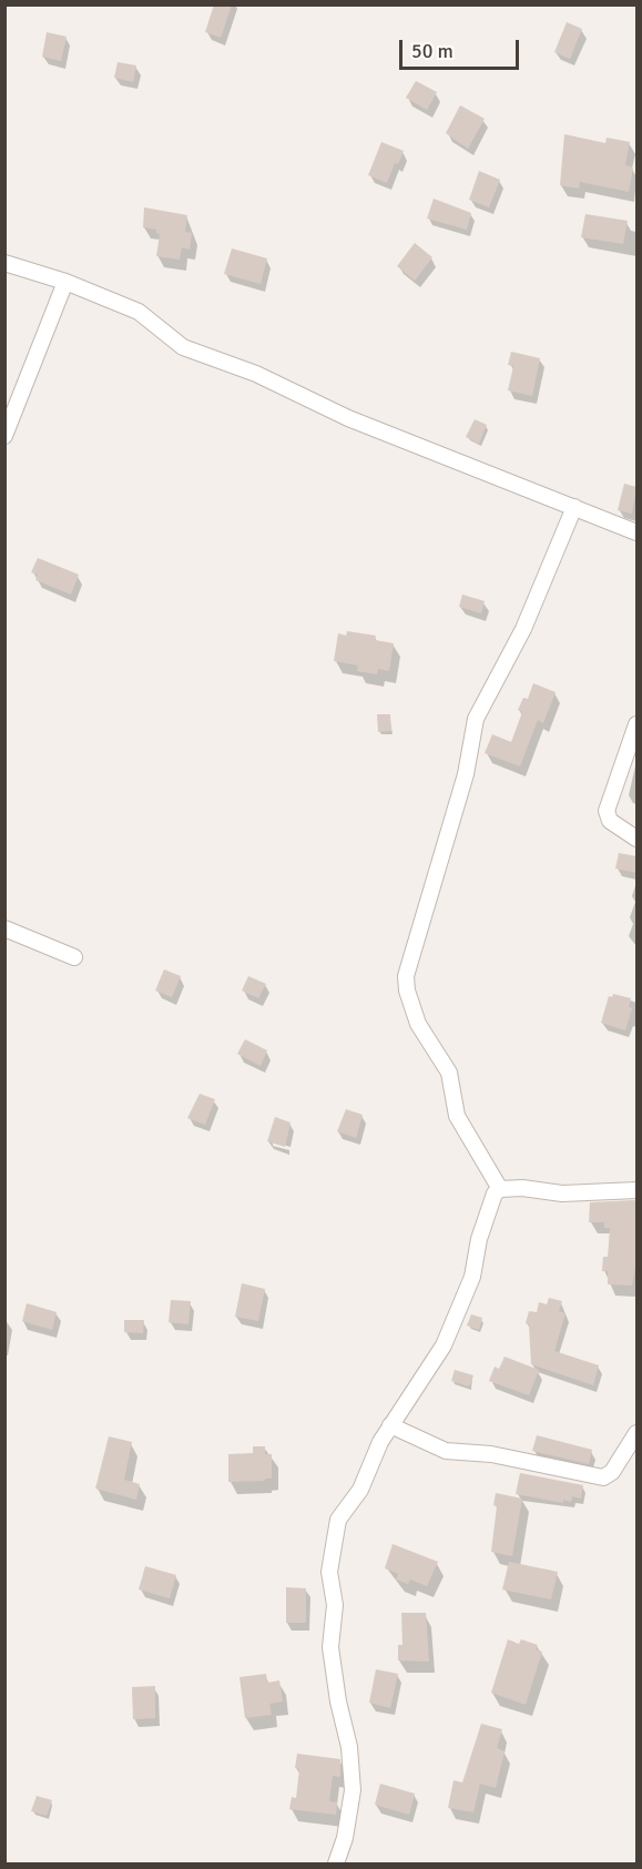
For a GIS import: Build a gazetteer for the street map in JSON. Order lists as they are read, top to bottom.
{
  "scale_bar": "50 m"
}
